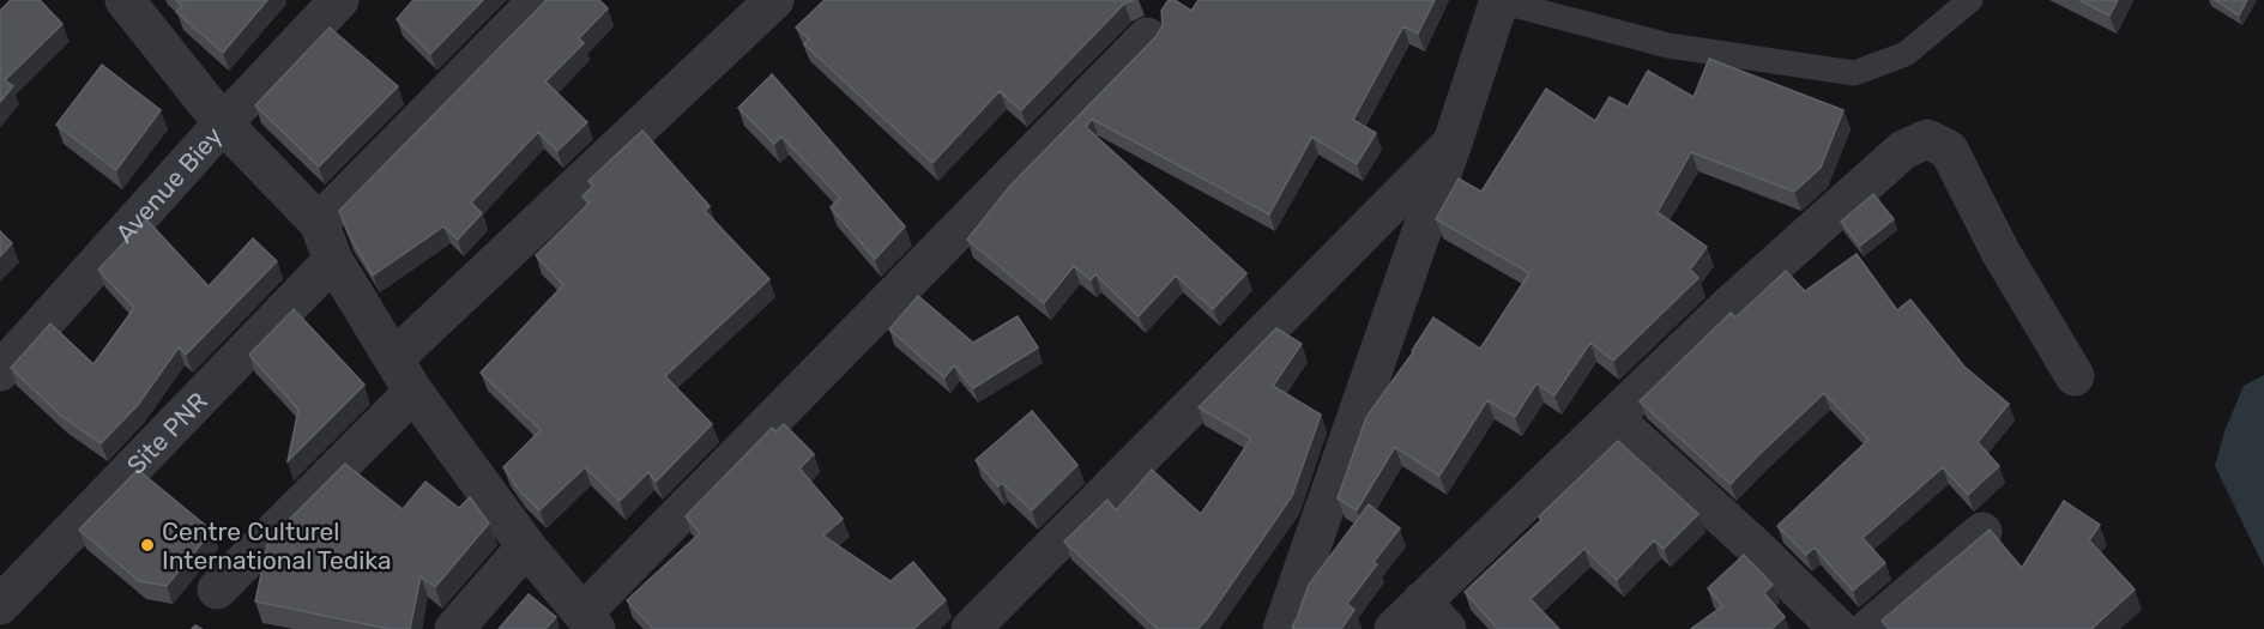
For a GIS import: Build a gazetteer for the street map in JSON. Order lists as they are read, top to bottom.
{
  "streets": {
    "street": ["Avenue Biey", "Site PNR"]
  },
  "places": ["Centre Culturel International Tedika"]
}
